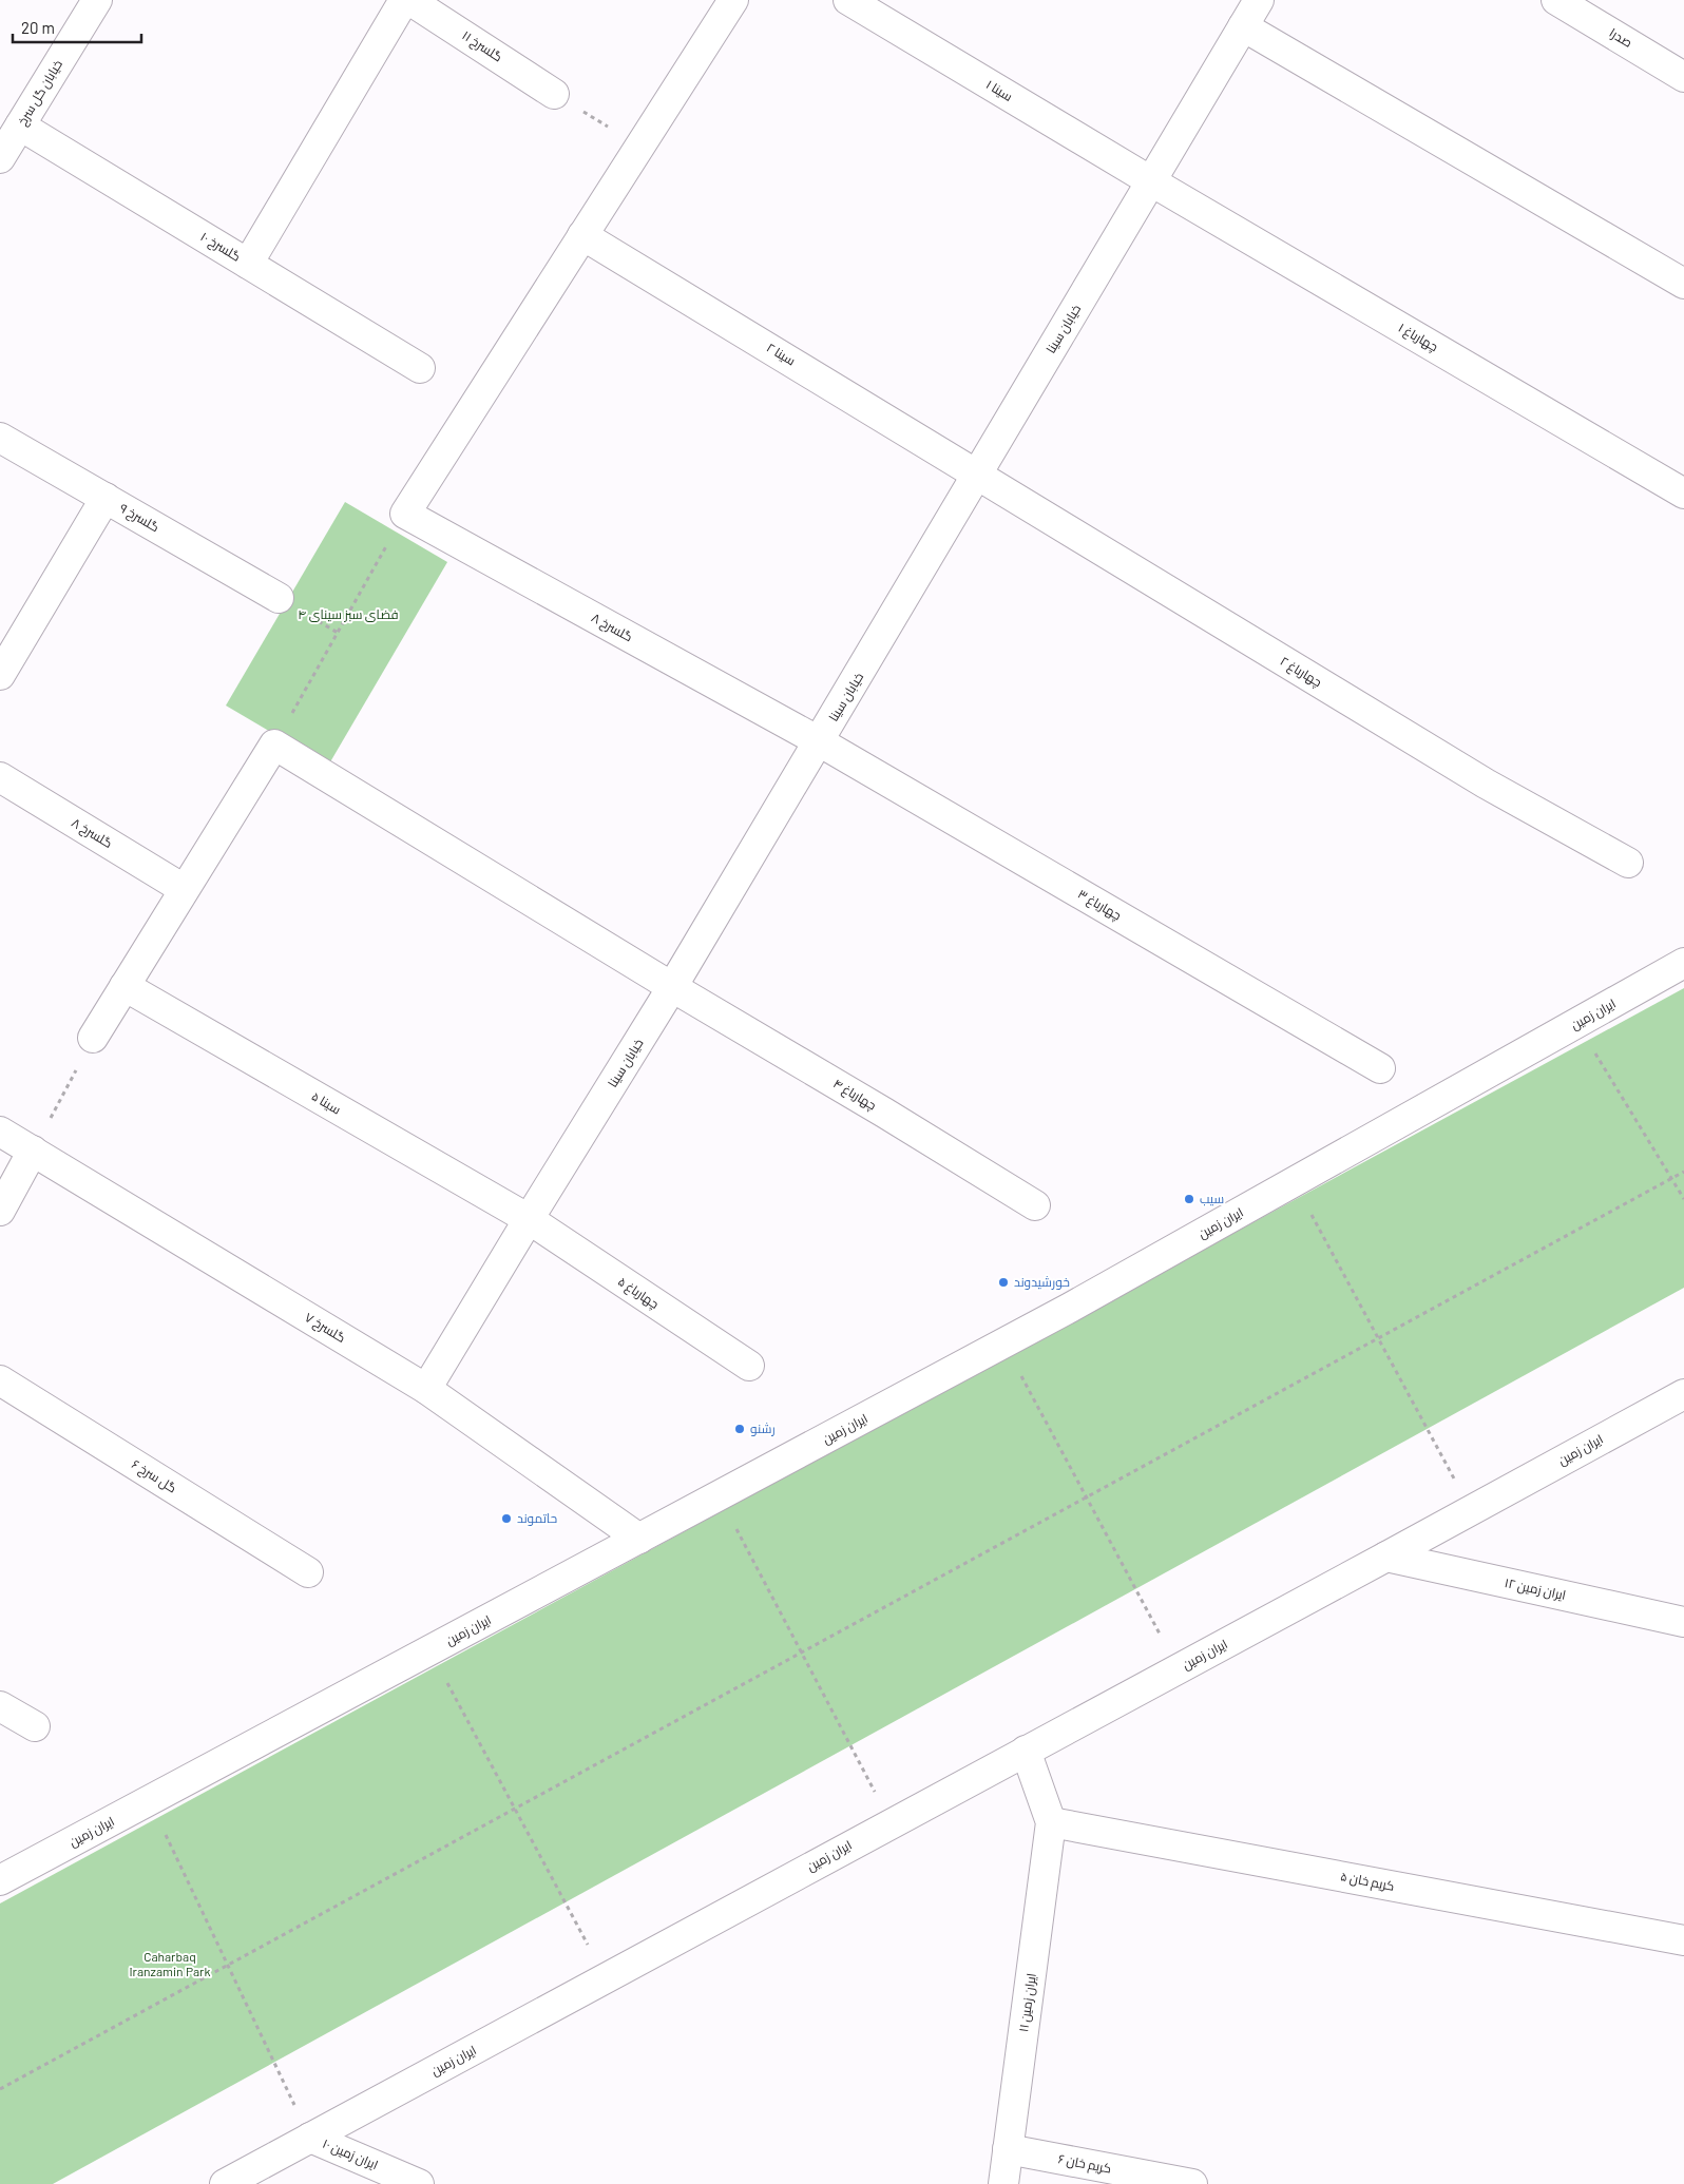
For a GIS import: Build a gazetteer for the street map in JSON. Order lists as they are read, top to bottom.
{
  "streets": {
    "street": [
      "صدرا",
      "گلسرخ ۱۱",
      "سینا ۱",
      "خیابان گل سرخ",
      "گلسرخ ۱۰",
      "خیابان سینا",
      "چهارباغ ۱",
      "سینا ۲",
      "گلسرخ ۹",
      "گلسرخ ۸",
      "چهارباغ ۲",
      "چهارباغ ۳",
      "ایران زمین",
      "چهارباغ ۴",
      "سینا ۵",
      "چهارباغ ۵",
      "گلسرخ ۷",
      "گل سرخ ۶",
      "ایران زمین ۱۲",
      "کریم خان ۵",
      "ایران زمین ۱۱",
      "ایران زمین ۱۰",
      "کریم خان ۶"
    ]
  },
  "crossings": [
    ["سینا ۱", "خیابان سینا"],
    ["سینا ۱", "چهارباغ ۱"],
    ["خیابان گل سرخ", "گلسرخ ۱۰"],
    ["خیابان سینا", "چهارباغ ۱"],
    ["خیابان سینا", "سینا ۲"],
    ["خیابان سینا", "گلسرخ ۸"],
    ["خیابان سینا", "چهارباغ ۲"],
    ["خیابان سینا", "چهارباغ ۳"],
    ["خیابان سینا", "چهارباغ ۴"],
    ["خیابان سینا", "سینا ۵"],
    ["خیابان سینا", "چهارباغ ۵"],
    ["خیابان سینا", "گلسرخ ۷"],
    ["سینا ۲", "چهارباغ ۲"],
    ["گلسرخ ۸", "چهارباغ ۳"],
    ["ایران زمین", "گلسرخ ۷"],
    ["ایران زمین", "ایران زمین ۱۲"],
    ["ایران زمین", "ایران زمین ۱۰"],
    ["سینا ۵", "چهارباغ ۵"],
    ["کریم خان ۵", "ایران زمین ۱۱"],
    ["ایران زمین ۱۱", "کریم خان ۶"]
  ],
  "parks": ["فضای سبز سینای ۴", "Caharbaq Iranzamin Park"],
  "places": [
    "سیب",
    "خورشیدوند",
    "رشنو",
    "حاتموند"
  ],
  "scale_bar": "20 m"
}
